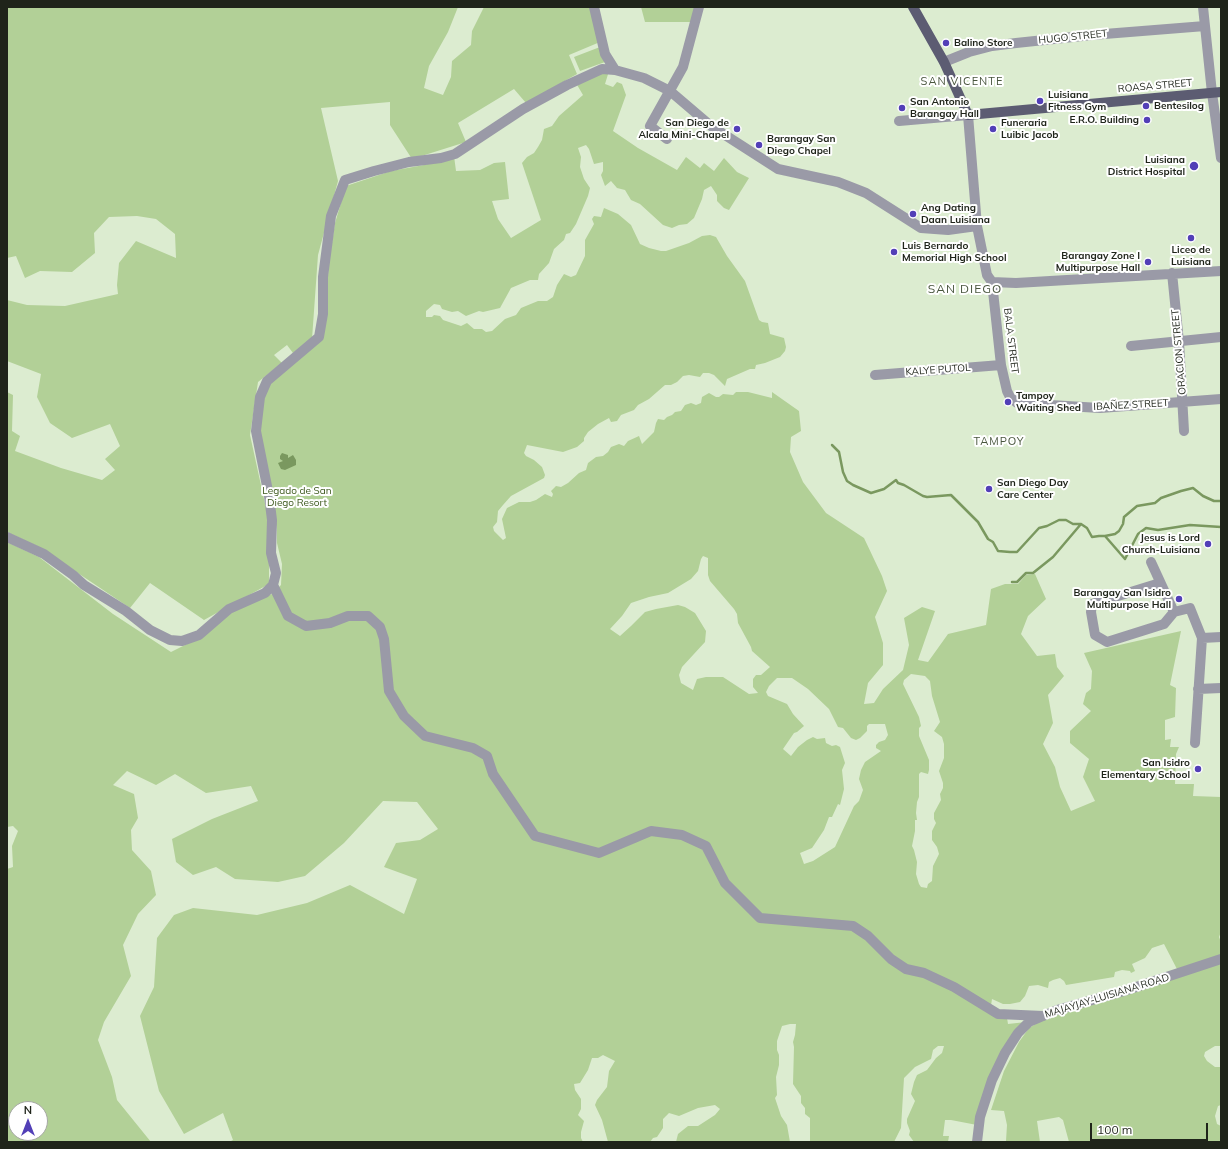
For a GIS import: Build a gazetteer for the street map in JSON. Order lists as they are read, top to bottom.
{
  "streets": {
    "main road": ["ROASA STREET", "BALA STREET"],
    "street": [
      "HUGO STREET",
      "ORACION STREET",
      "KALYE PUTOL",
      "IBAÑEZ STREET",
      "MAJAYJAY-LUISIANA ROAD"
    ]
  },
  "crossings": [
    ["HUGO STREET", "BALA STREET"],
    ["ROASA STREET", "BALA STREET"],
    ["BALA STREET", "KALYE PUTOL"],
    ["BALA STREET", "IBAÑEZ STREET"],
    ["ORACION STREET", "IBAÑEZ STREET"]
  ],
  "districts": ["SAN VICENTE", "SAN DIEGO", "TAMPOY"],
  "parks": ["Legado de San Diego Resort"],
  "places": [
    "Balino Store",
    "Luisiana Fitness Gym",
    "Bentesilog",
    "San Antonio Barangay Hall",
    "E.R.O. Building",
    "San Diego de Alcala Mini-Chapel",
    "Funeraria Luibic Jacob",
    "Barangay San Diego Chapel",
    "Luisiana District Hospital",
    "Ang Dating Daan Luisiana",
    "Liceo de Luisiana",
    "Luis Bernardo Memorial High School",
    "Barangay Zone I Multipurpose Hall",
    "Tampoy Waiting Shed",
    "San Diego Day Care Center",
    "Jesus is Lord Church-Luisiana",
    "Barangay San Isidro Multipurpose Hall",
    "San Isidro Elementary School"
  ],
  "scale_bar": "100 m",
  "north": "top"
}
